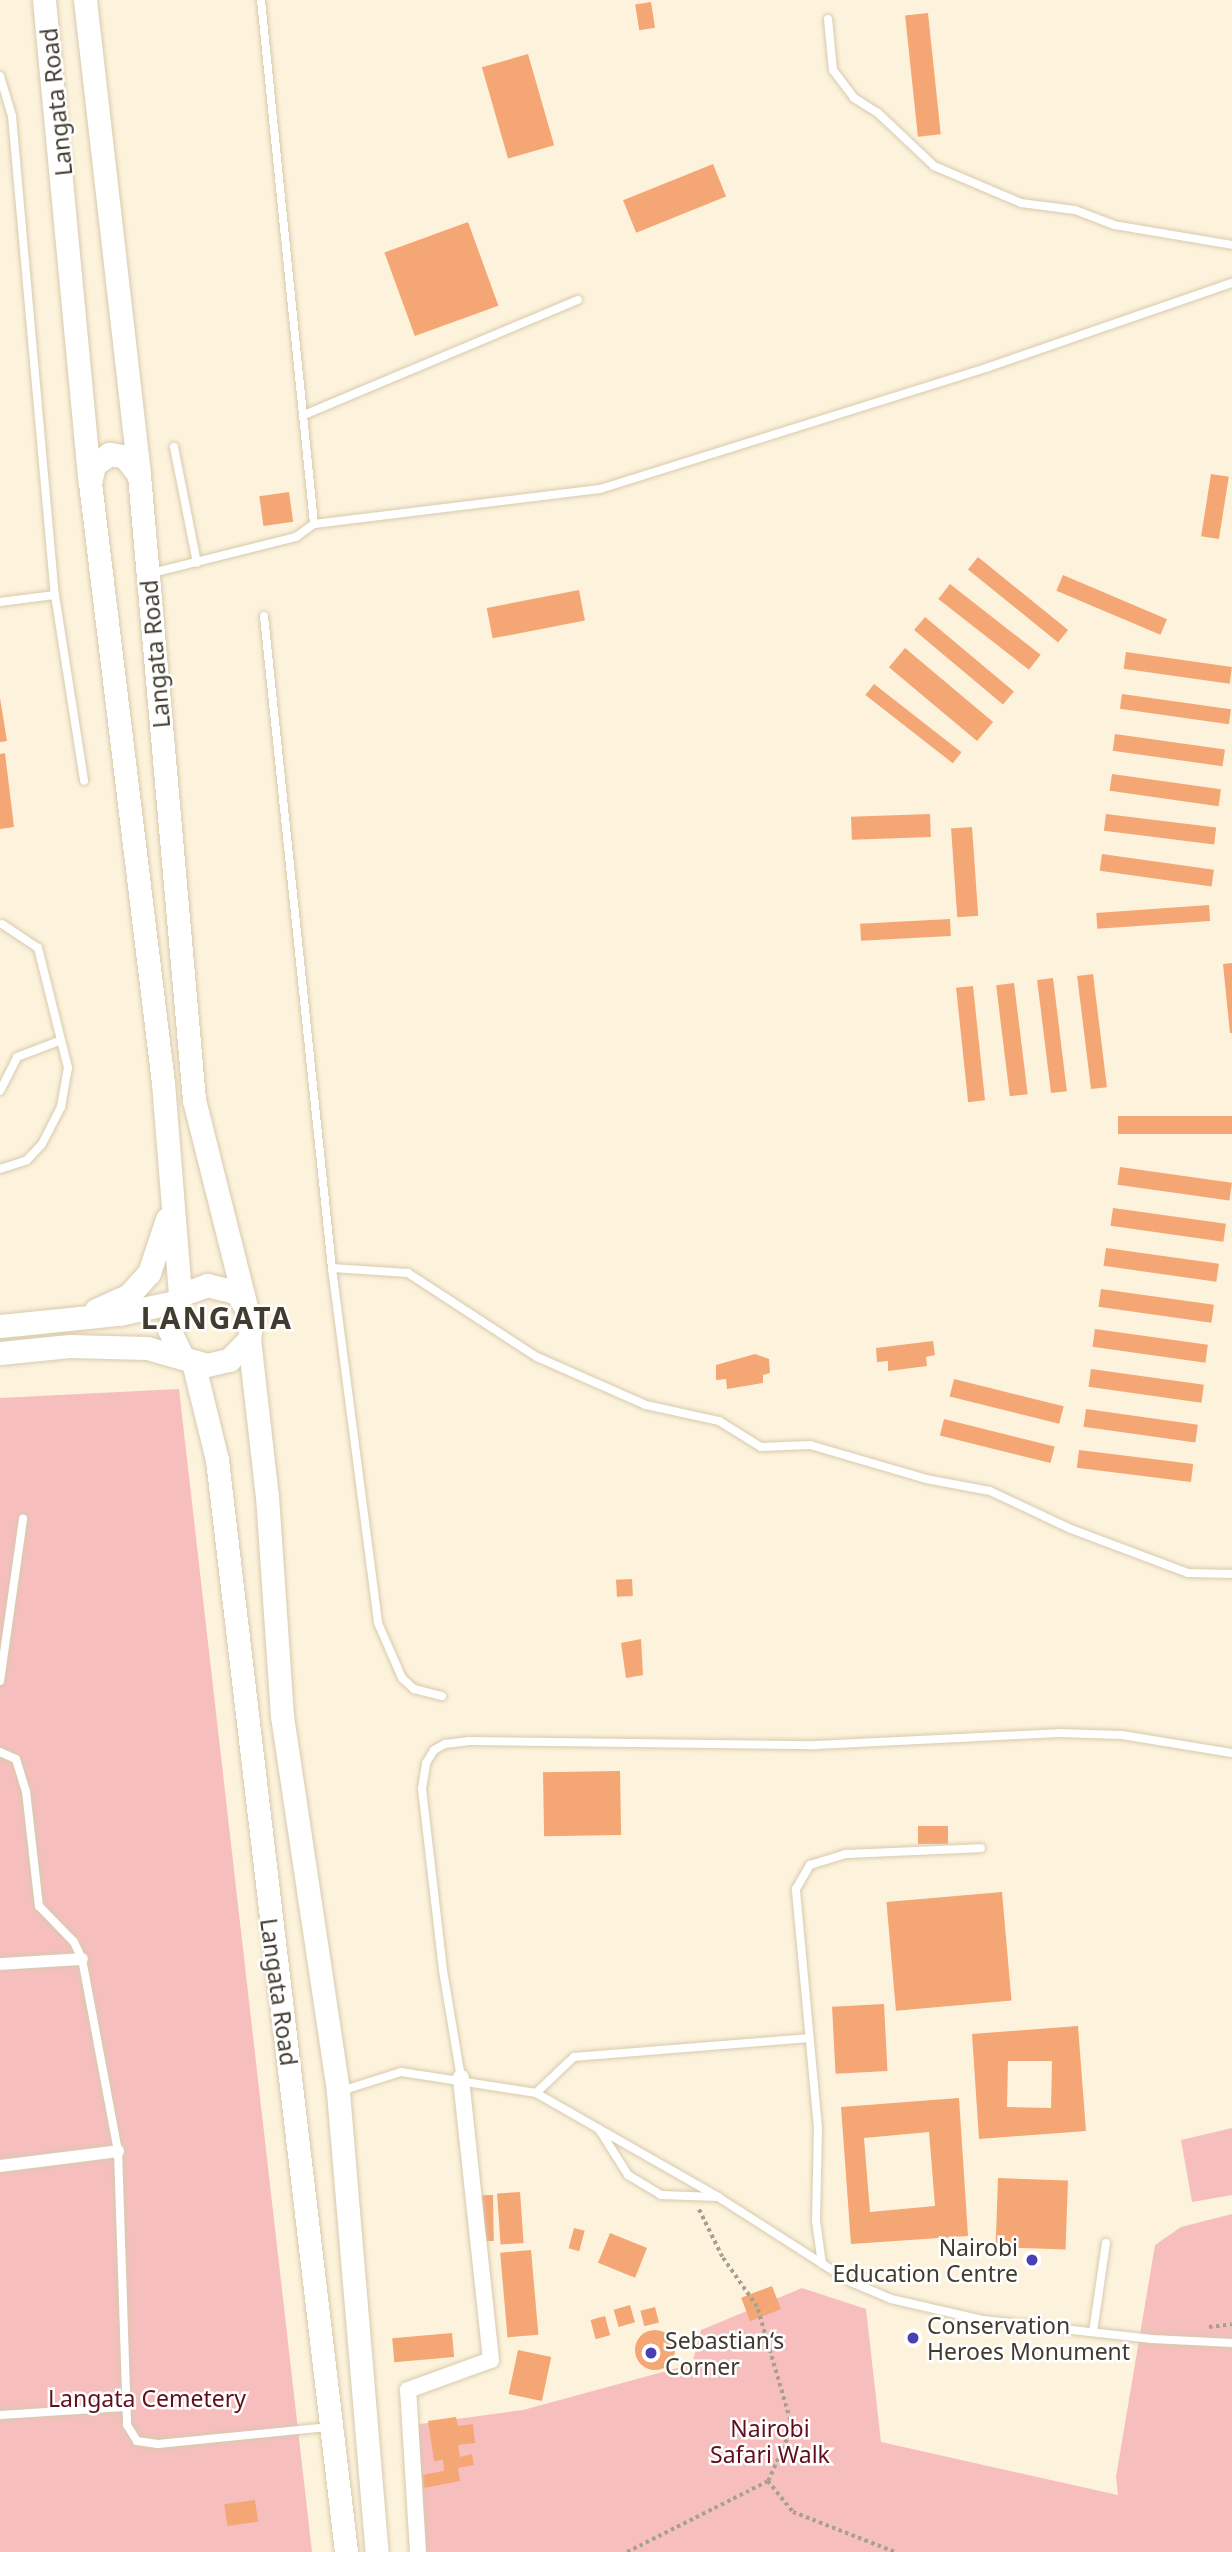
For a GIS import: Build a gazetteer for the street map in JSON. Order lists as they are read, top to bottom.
{
  "streets": {
    "main road": ["Langata Road"]
  },
  "districts": ["LANGATA"],
  "parks": ["Langata Cemetery", "Nairobi Safari Walk"],
  "places": ["Nairobi Education Centre", "Conservation Heroes Monument", "Sebastian‘s Corner"]
}
